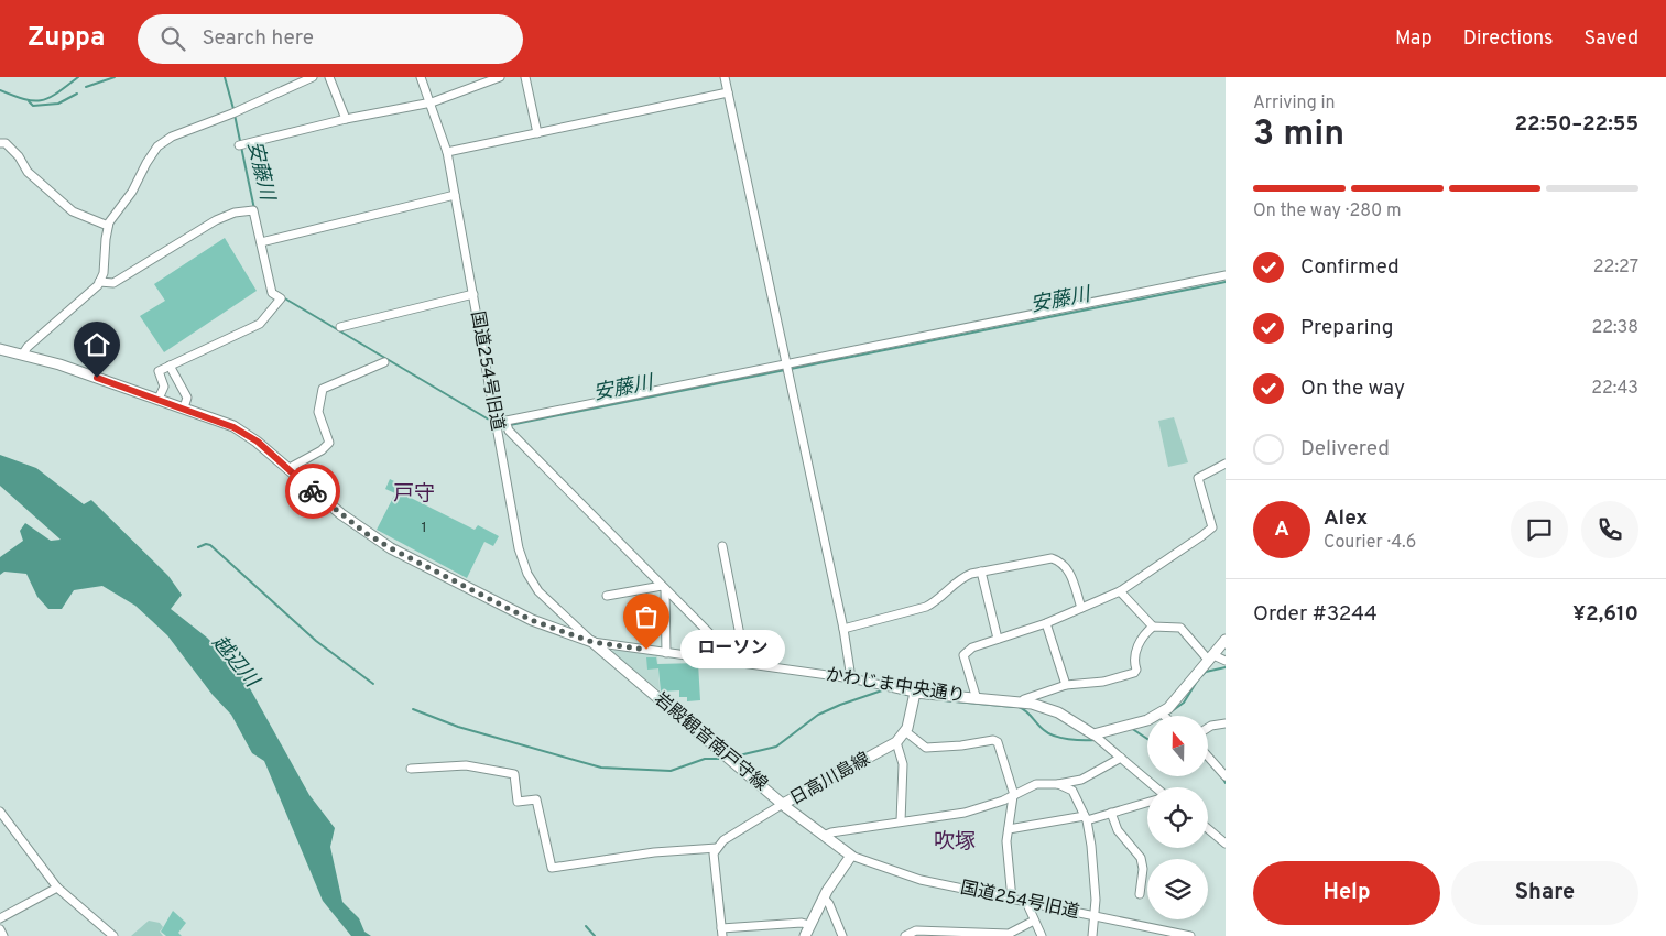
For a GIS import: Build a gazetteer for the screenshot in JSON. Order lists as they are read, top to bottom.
{
  "streets": {
    "main road": ["かわじま中央通り", "岩殿観音南戸守線", "日高川島線"],
    "street": ["国道254号旧道"]
  },
  "crossings": [
    ["国道254号旧道", "かわじま中央通り"],
    ["国道254号旧道", "岩殿観音南戸守線"],
    ["国道254号旧道", "日高川島線"],
    ["かわじま中央通り", "岩殿観音南戸守線"],
    ["かわじま中央通り", "日高川島線"],
    ["岩殿観音南戸守線", "日高川島線"]
  ],
  "districts": ["戸守", "吹塚"],
  "water": ["安藤川", "越辺川"],
  "places": ["ローソン"],
  "house_numbers": ["1"],
  "north": "top",
  "page": {
    "header": "Zuppa",
    "search": "Search here",
    "nav": ["Map", "Directions", "Saved"],
    "heading": ["3 min", "Arriving in", "22:50–22:55"],
    "panel": [
      "Alex",
      "Courier · 4.6",
      "Order #3244",
      "¥2,610"
    ],
    "bar": "On the way · 280 m",
    "list": [
      ["Confirmed", "22:27"],
      ["Preparing", "22:38"],
      ["On the way", "22:43"],
      "Delivered"
    ],
    "round": "A",
    "bubble": "ローソン",
    "buttons": ["Help", "Share"]
  }
}
